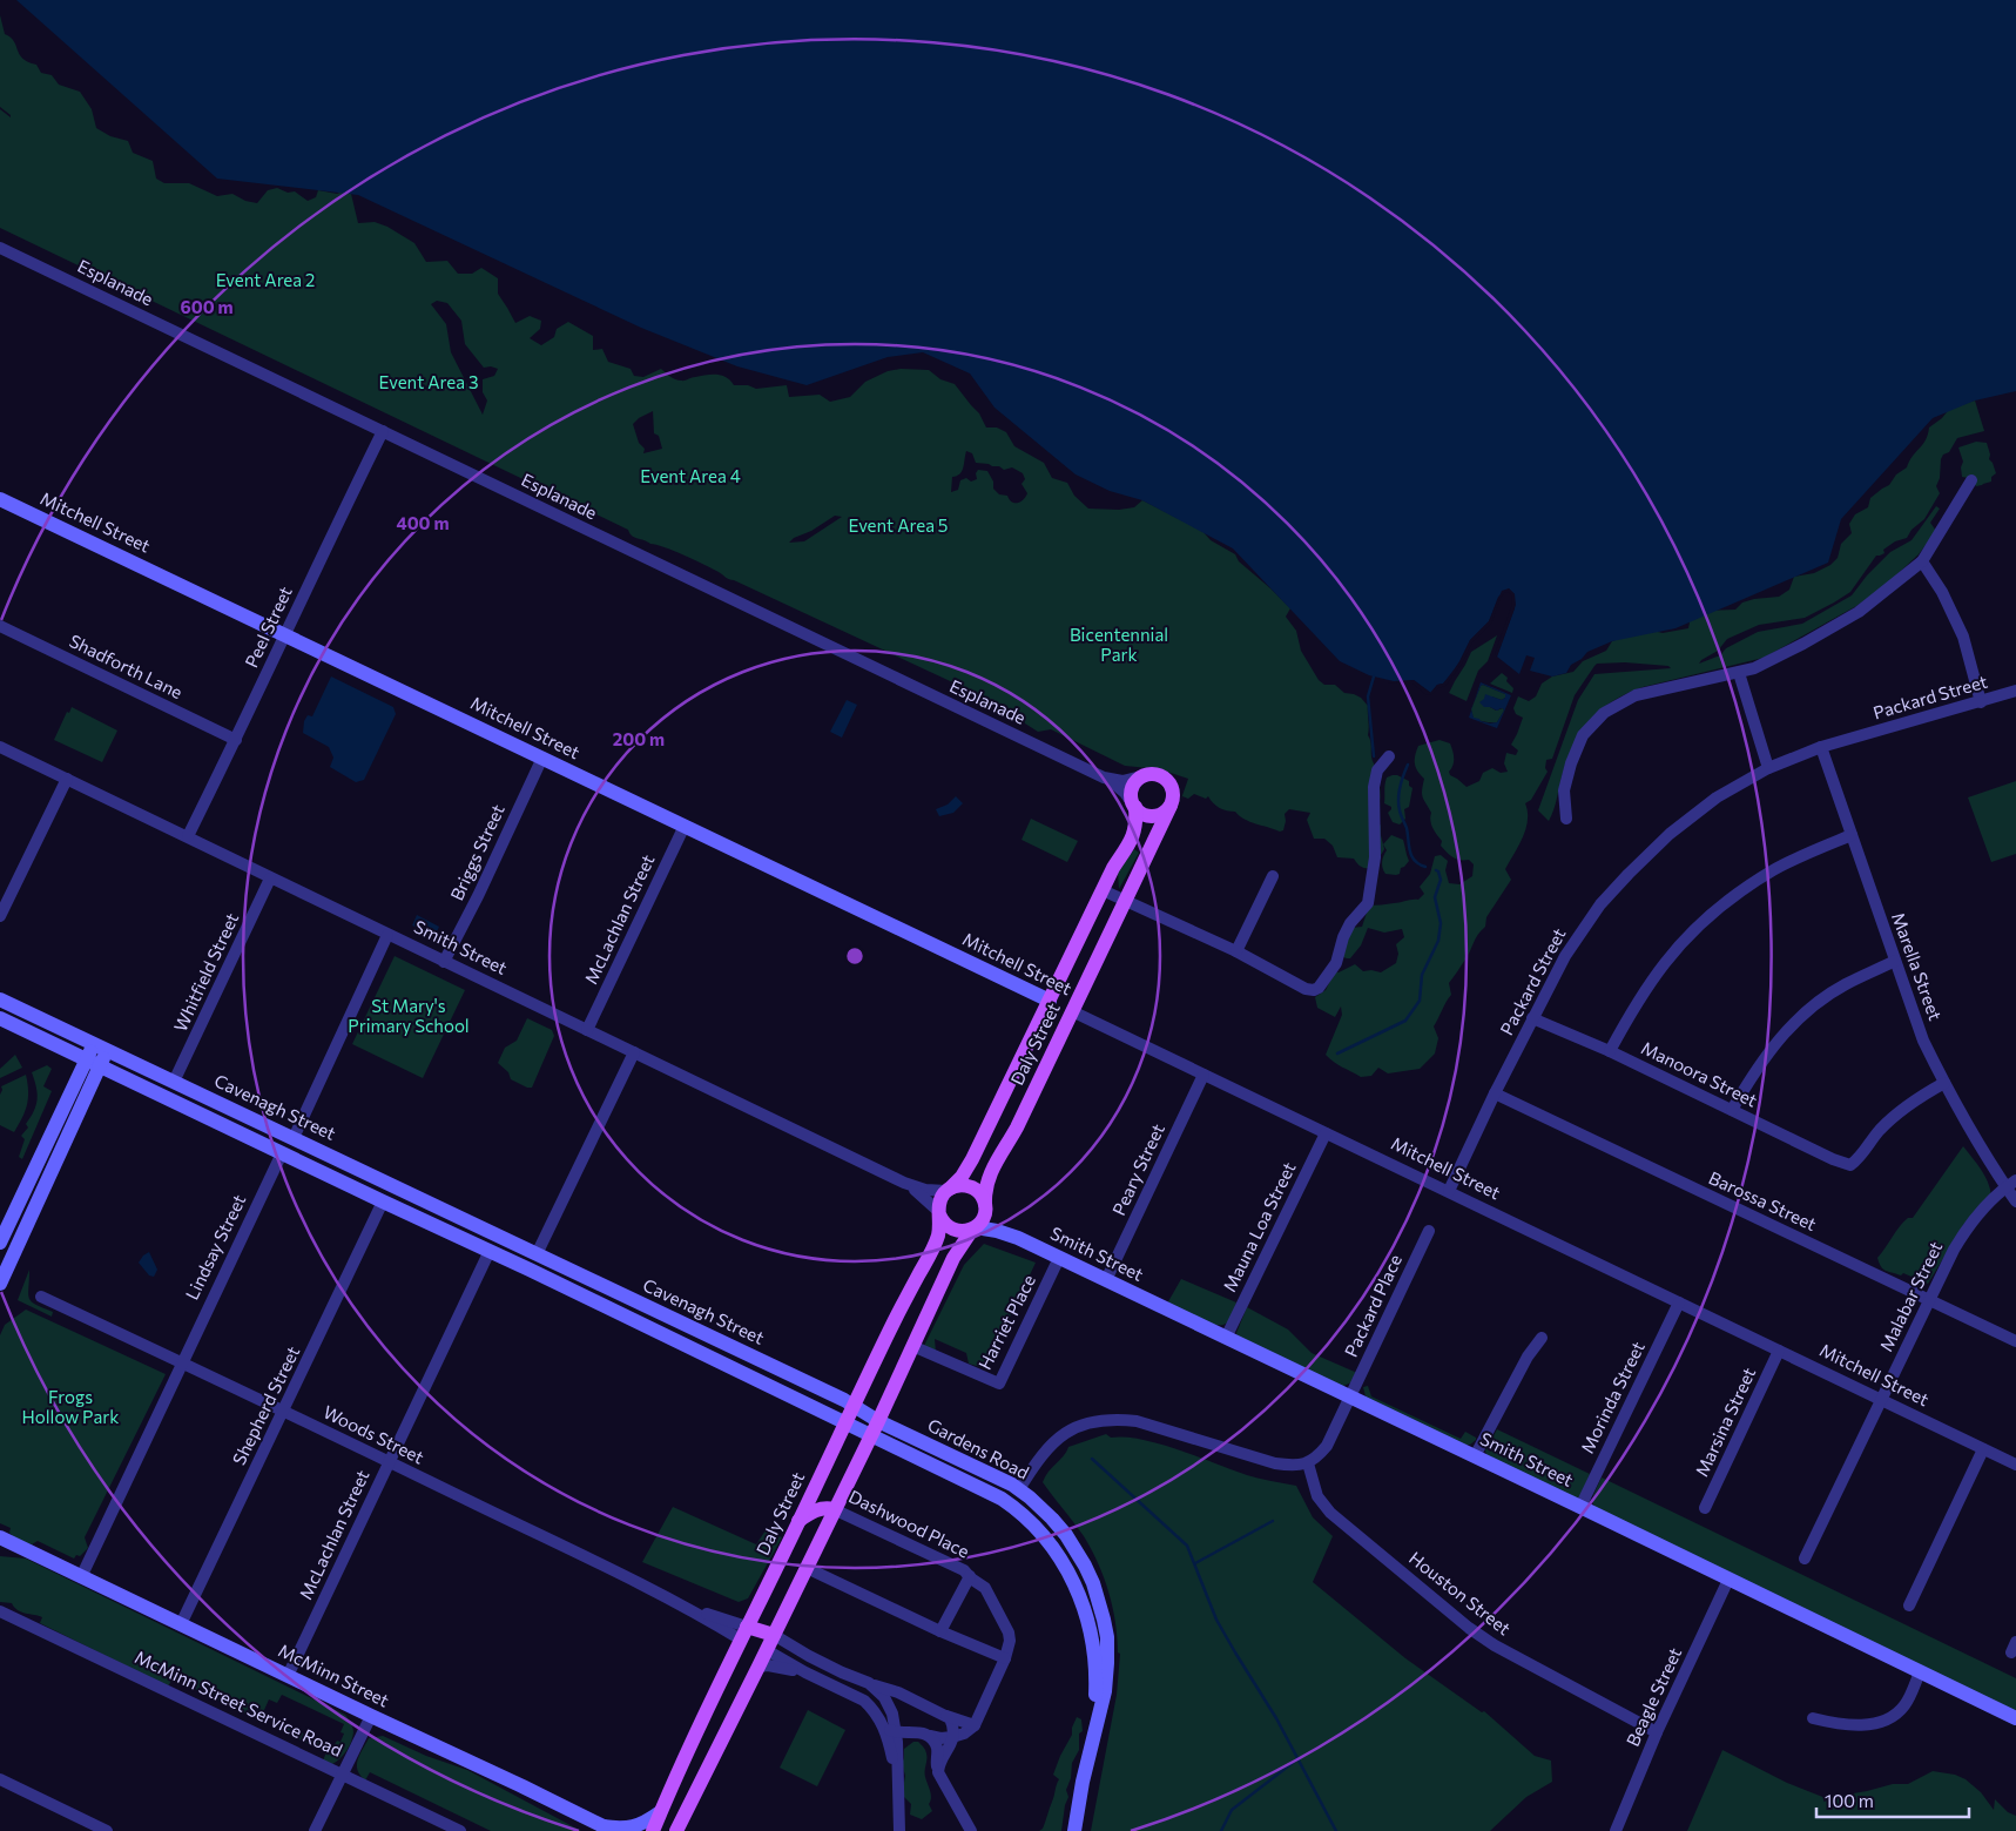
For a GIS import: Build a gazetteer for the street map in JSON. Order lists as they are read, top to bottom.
{
  "streets": {
    "main road": ["Mitchell Street", "Daly Street", "Dashwood Place"],
    "street": [
      "Esplanade",
      "Peel Street",
      "Shadforth Lane",
      "Packard Street",
      "Briggs Street",
      "McLachlan Street",
      "Smith Street",
      "Marella Street",
      "Whitfield Street",
      "Manoora Street",
      "Cavenagh Street",
      "Peary Street",
      "Barossa Street",
      "Mauna Loa Street",
      "Lindsay Street",
      "Malabar Street",
      "Packard Place",
      "Harriet Place",
      "Morinda Street",
      "Shepherd Street",
      "Marsina Street",
      "Woods Street",
      "Gardens Road",
      "Houston Street",
      "McMinn Street",
      "Beagle Street",
      "McMinn Street Service Road"
    ]
  },
  "crossings": [
    ["Esplanade", "Peel Street"],
    ["Esplanade", "Daly Street"],
    ["Mitchell Street", "Peel Street"],
    ["Mitchell Street", "Packard Street"],
    ["Mitchell Street", "Briggs Street"],
    ["Mitchell Street", "McLachlan Street"],
    ["Mitchell Street", "Daly Street"],
    ["Mitchell Street", "Peary Street"],
    ["Mitchell Street", "Mauna Loa Street"],
    ["Mitchell Street", "Malabar Street"],
    ["Mitchell Street", "Morinda Street"],
    ["Mitchell Street", "Marsina Street"],
    ["Peel Street", "Shadforth Lane"],
    ["Peel Street", "Smith Street"],
    ["Packard Street", "Marella Street"],
    ["Packard Street", "Manoora Street"],
    ["Packard Street", "Barossa Street"],
    ["Briggs Street", "Smith Street"],
    ["McLachlan Street", "Smith Street"],
    ["McLachlan Street", "Woods Street"],
    ["McLachlan Street", "McMinn Street"],
    ["Smith Street", "Whitfield Street"],
    ["Smith Street", "Daly Street"],
    ["Smith Street", "Peary Street"],
    ["Smith Street", "Mauna Loa Street"],
    ["Smith Street", "Lindsay Street"],
    ["Smith Street", "Packard Place"],
    ["Smith Street", "Harriet Place"],
    ["Smith Street", "Morinda Street"],
    ["Smith Street", "Beagle Street"],
    ["Marella Street", "Manoora Street"],
    ["Marella Street", "Malabar Street"],
    ["Whitfield Street", "Cavenagh Street"],
    ["Daly Street", "Cavenagh Street"],
    ["Daly Street", "Woods Street"],
    ["Daly Street", "Gardens Road"],
    ["Daly Street", "Dashwood Place"],
    ["Cavenagh Street", "Lindsay Street"],
    ["Cavenagh Street", "Gardens Road"],
    ["Barossa Street", "Malabar Street"],
    ["Lindsay Street", "Woods Street"],
    ["Lindsay Street", "McMinn Street"],
    ["Packard Place", "Houston Street"],
    ["Shepherd Street", "Woods Street"],
    ["Shepherd Street", "McMinn Street"],
    ["Houston Street", "Beagle Street"]
  ],
  "parks": [
    "Event Area 2",
    "Event Area 3",
    "Event Area 4",
    "Event Area 5",
    "Bicentennial Park",
    "St Mary's Primary School",
    "Frogs Hollow Park"
  ],
  "scale_bar": "100 m",
  "rings": ["600 m", "400 m", "200 m"]
}
